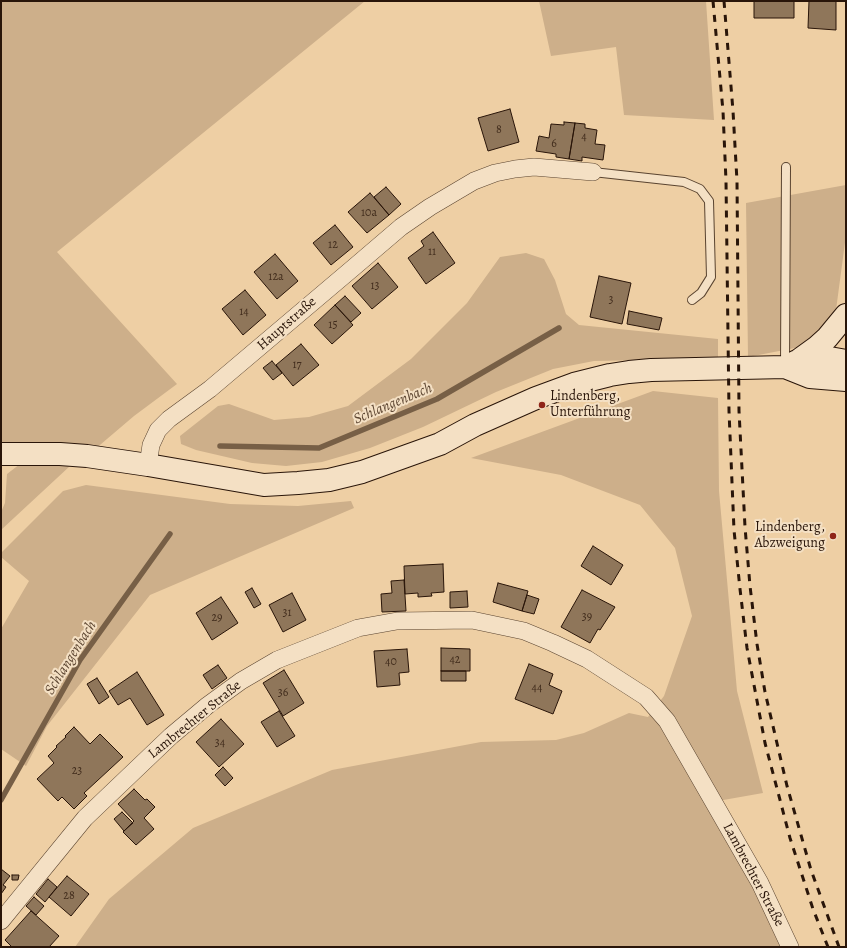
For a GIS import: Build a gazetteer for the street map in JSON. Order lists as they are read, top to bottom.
{
  "streets": {
    "street": ["Hauptstraße", "Lambrechter Straße"]
  },
  "water": ["Schlangenbach"],
  "places": ["Lindenberg, Unterführung", "Lindenberg, Abzweigung"],
  "house_numbers": [
    "8",
    "4",
    "6",
    "10a",
    "12",
    "11",
    "12a",
    "13",
    "3",
    "14",
    "15",
    "17",
    "31",
    "39",
    "29",
    "42",
    "40",
    "44",
    "36",
    "34",
    "23",
    "28"
  ]
}
